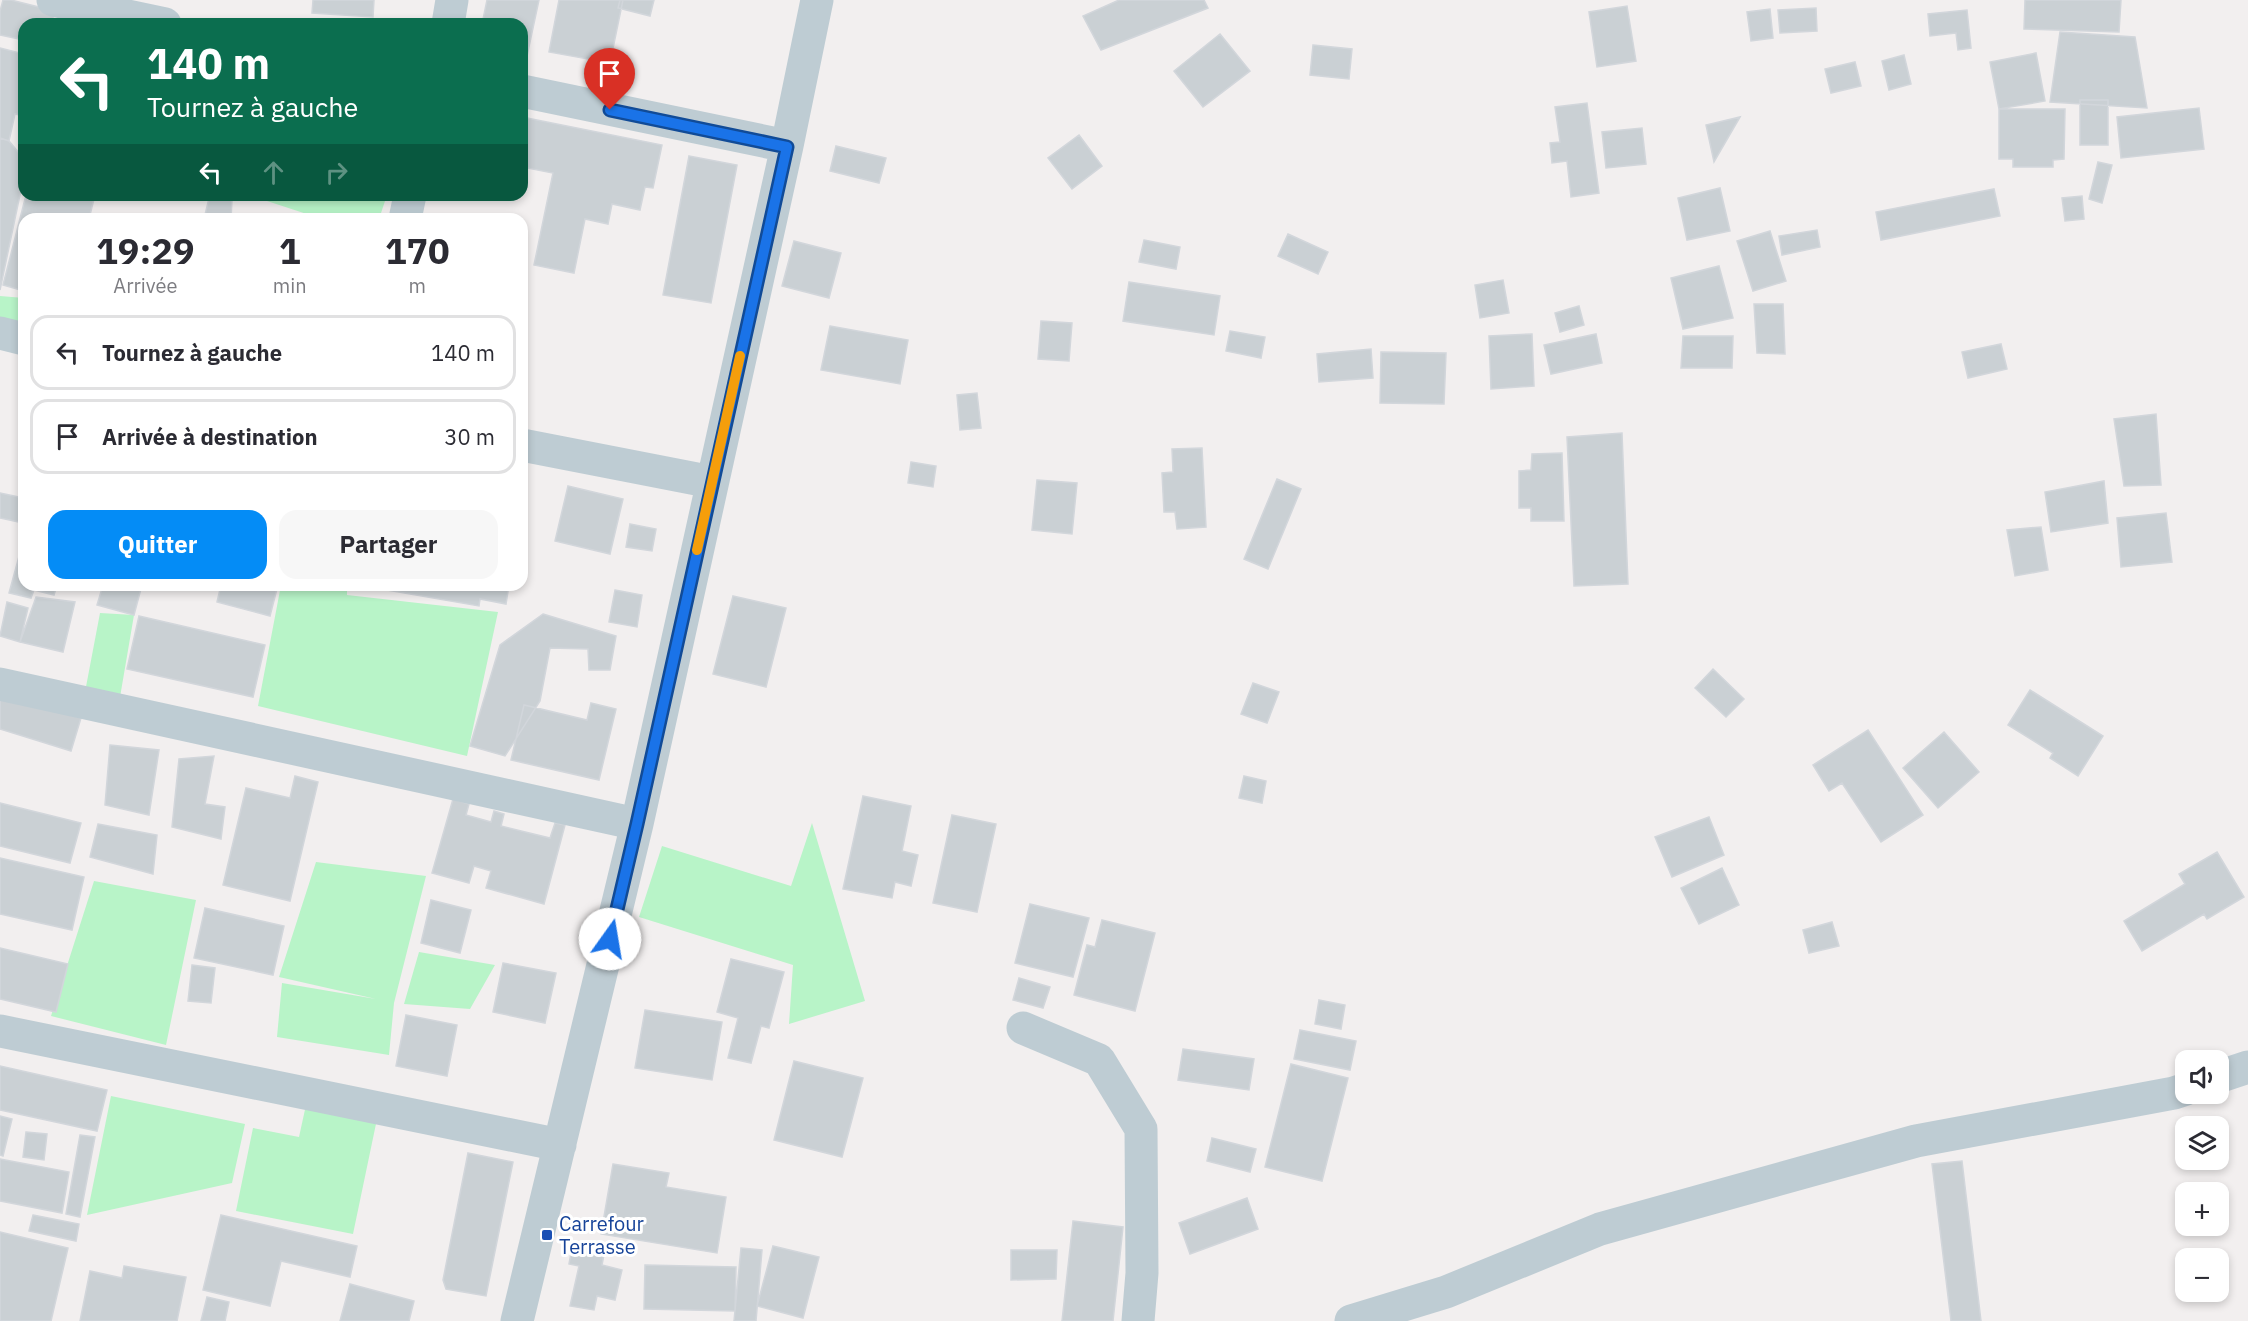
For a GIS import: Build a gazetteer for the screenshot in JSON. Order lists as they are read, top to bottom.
{
  "places": {
    "transit": ["Carrefour Terrasse"]
  },
  "page": {
    "turn": ["140 m", "Tournez à gauche"],
    "eta": [
      "19:29",
      "Arrivée",
      "1",
      "min",
      "170",
      "m"
    ],
    "list": [
      {
        "name": "Tournez à gauche",
        "value": "140 m"
      },
      {
        "name": "Arrivée à destination",
        "value": "30 m"
      }
    ],
    "buttons": ["Quitter", "Partager"],
    "map_buttons": ["+", "−"]
  }
}
